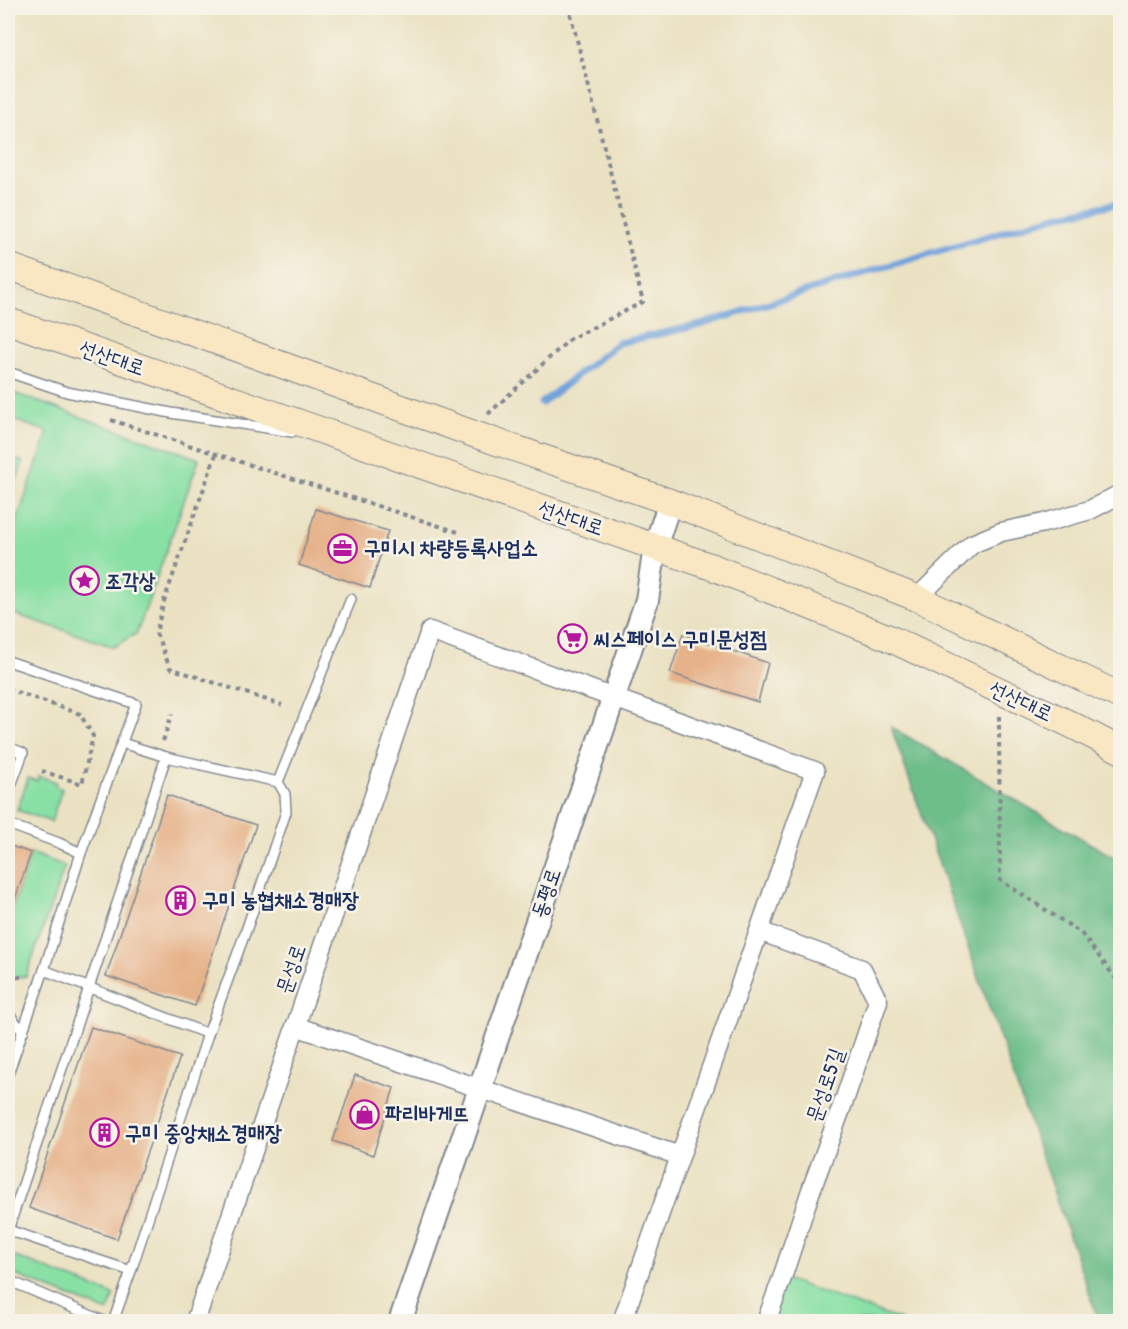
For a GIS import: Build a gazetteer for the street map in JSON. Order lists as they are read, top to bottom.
{
  "streets": {
    "main road": ["선산대로"],
    "street": ["동평로", "문성로", "문성로5길"]
  },
  "crossings": [
    ["선산대로", "동평로"],
    ["동평로", "문성로"]
  ],
  "places": {
    "office": ["구미시 차량등록사업소"],
    "place": ["조각상"],
    "supermarket": ["씨스페이스 구미문성점"],
    "building": ["구미 농협채소경매장", "구미 중앙채소경매장"],
    "shop": ["파리바게뜨"]
  }
}
